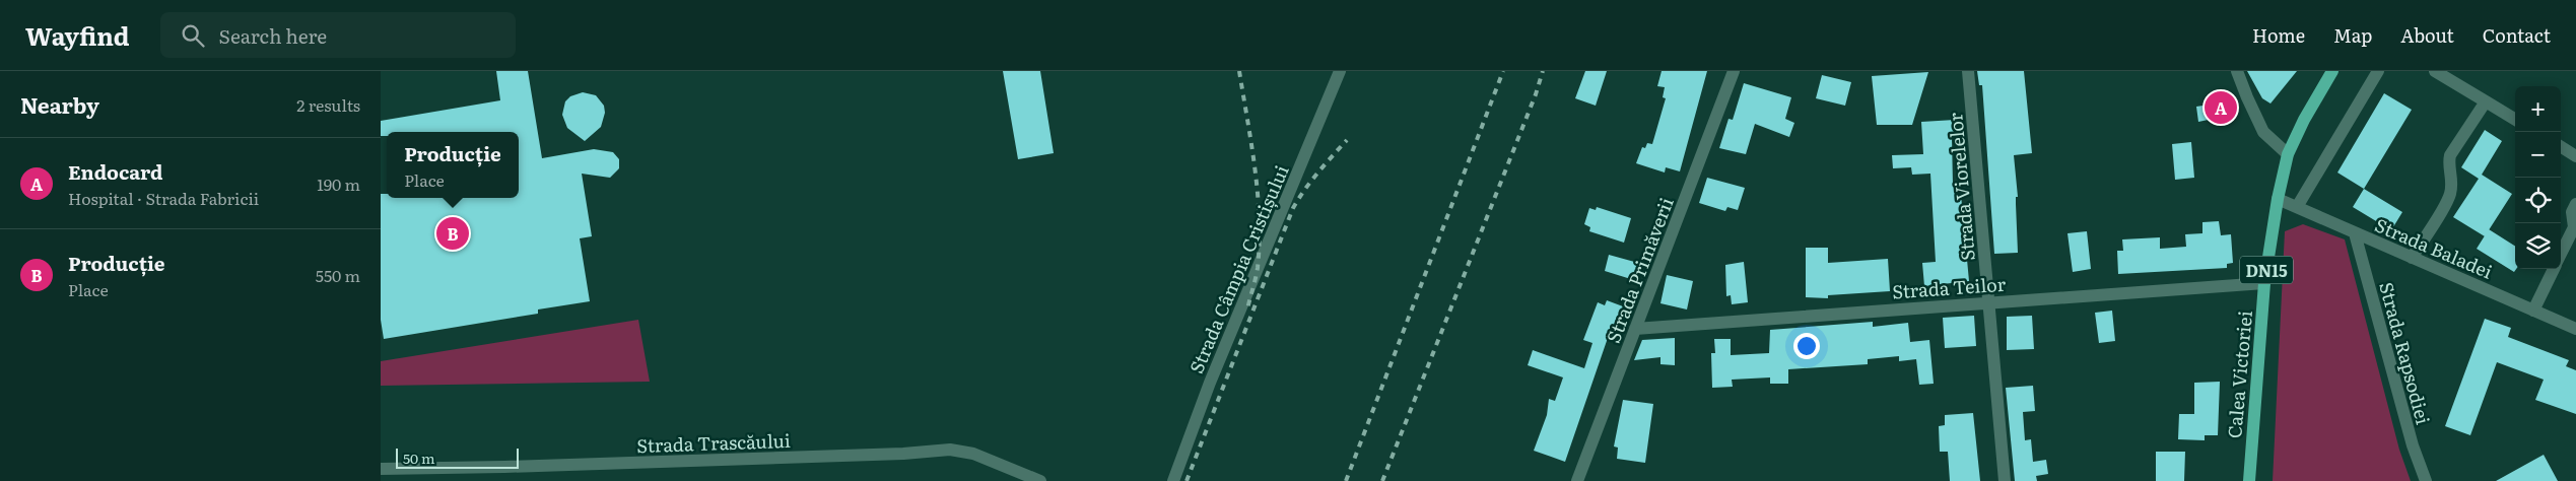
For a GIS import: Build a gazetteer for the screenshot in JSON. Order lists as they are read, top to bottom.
{
  "streets": {
    "main road": ["DN15", "Calea Victoriei"],
    "street": [
      "Strada Viorelelor",
      "Strada Baladei",
      "Strada Câmpia Cristișului",
      "Strada Primăverii",
      "Strada Teilor",
      "Strada Rapsodiei",
      "Strada Trascăului"
    ]
  },
  "crossings": [
    ["Strada Viorelelor", "Strada Teilor"],
    ["Strada Baladei", "Strada Rapsodiei"],
    ["Strada Baladei", "Calea Victoriei"],
    ["Strada Primăverii", "Strada Teilor"],
    ["Strada Teilor", "Calea Victoriei"]
  ],
  "scale_bar": "50 m",
  "page": {
    "header": "Wayfind",
    "search": "Search here",
    "nav": [
      "Home",
      "Map",
      "About",
      "Contact"
    ],
    "heading": ["Nearby", "2 results"],
    "map_buttons": ["+", "−"],
    "pins": ["A", "B"],
    "popup": ["Producție", "Place"],
    "list": [
      {
        "mark": "A",
        "name": "Endocard",
        "note": "Hospital · Strada Fabricii",
        "value": "190 m"
      },
      {
        "mark": "B",
        "name": "Producție",
        "note": "Place",
        "value": "550 m"
      }
    ],
    "scale": "50 m"
  }
}
